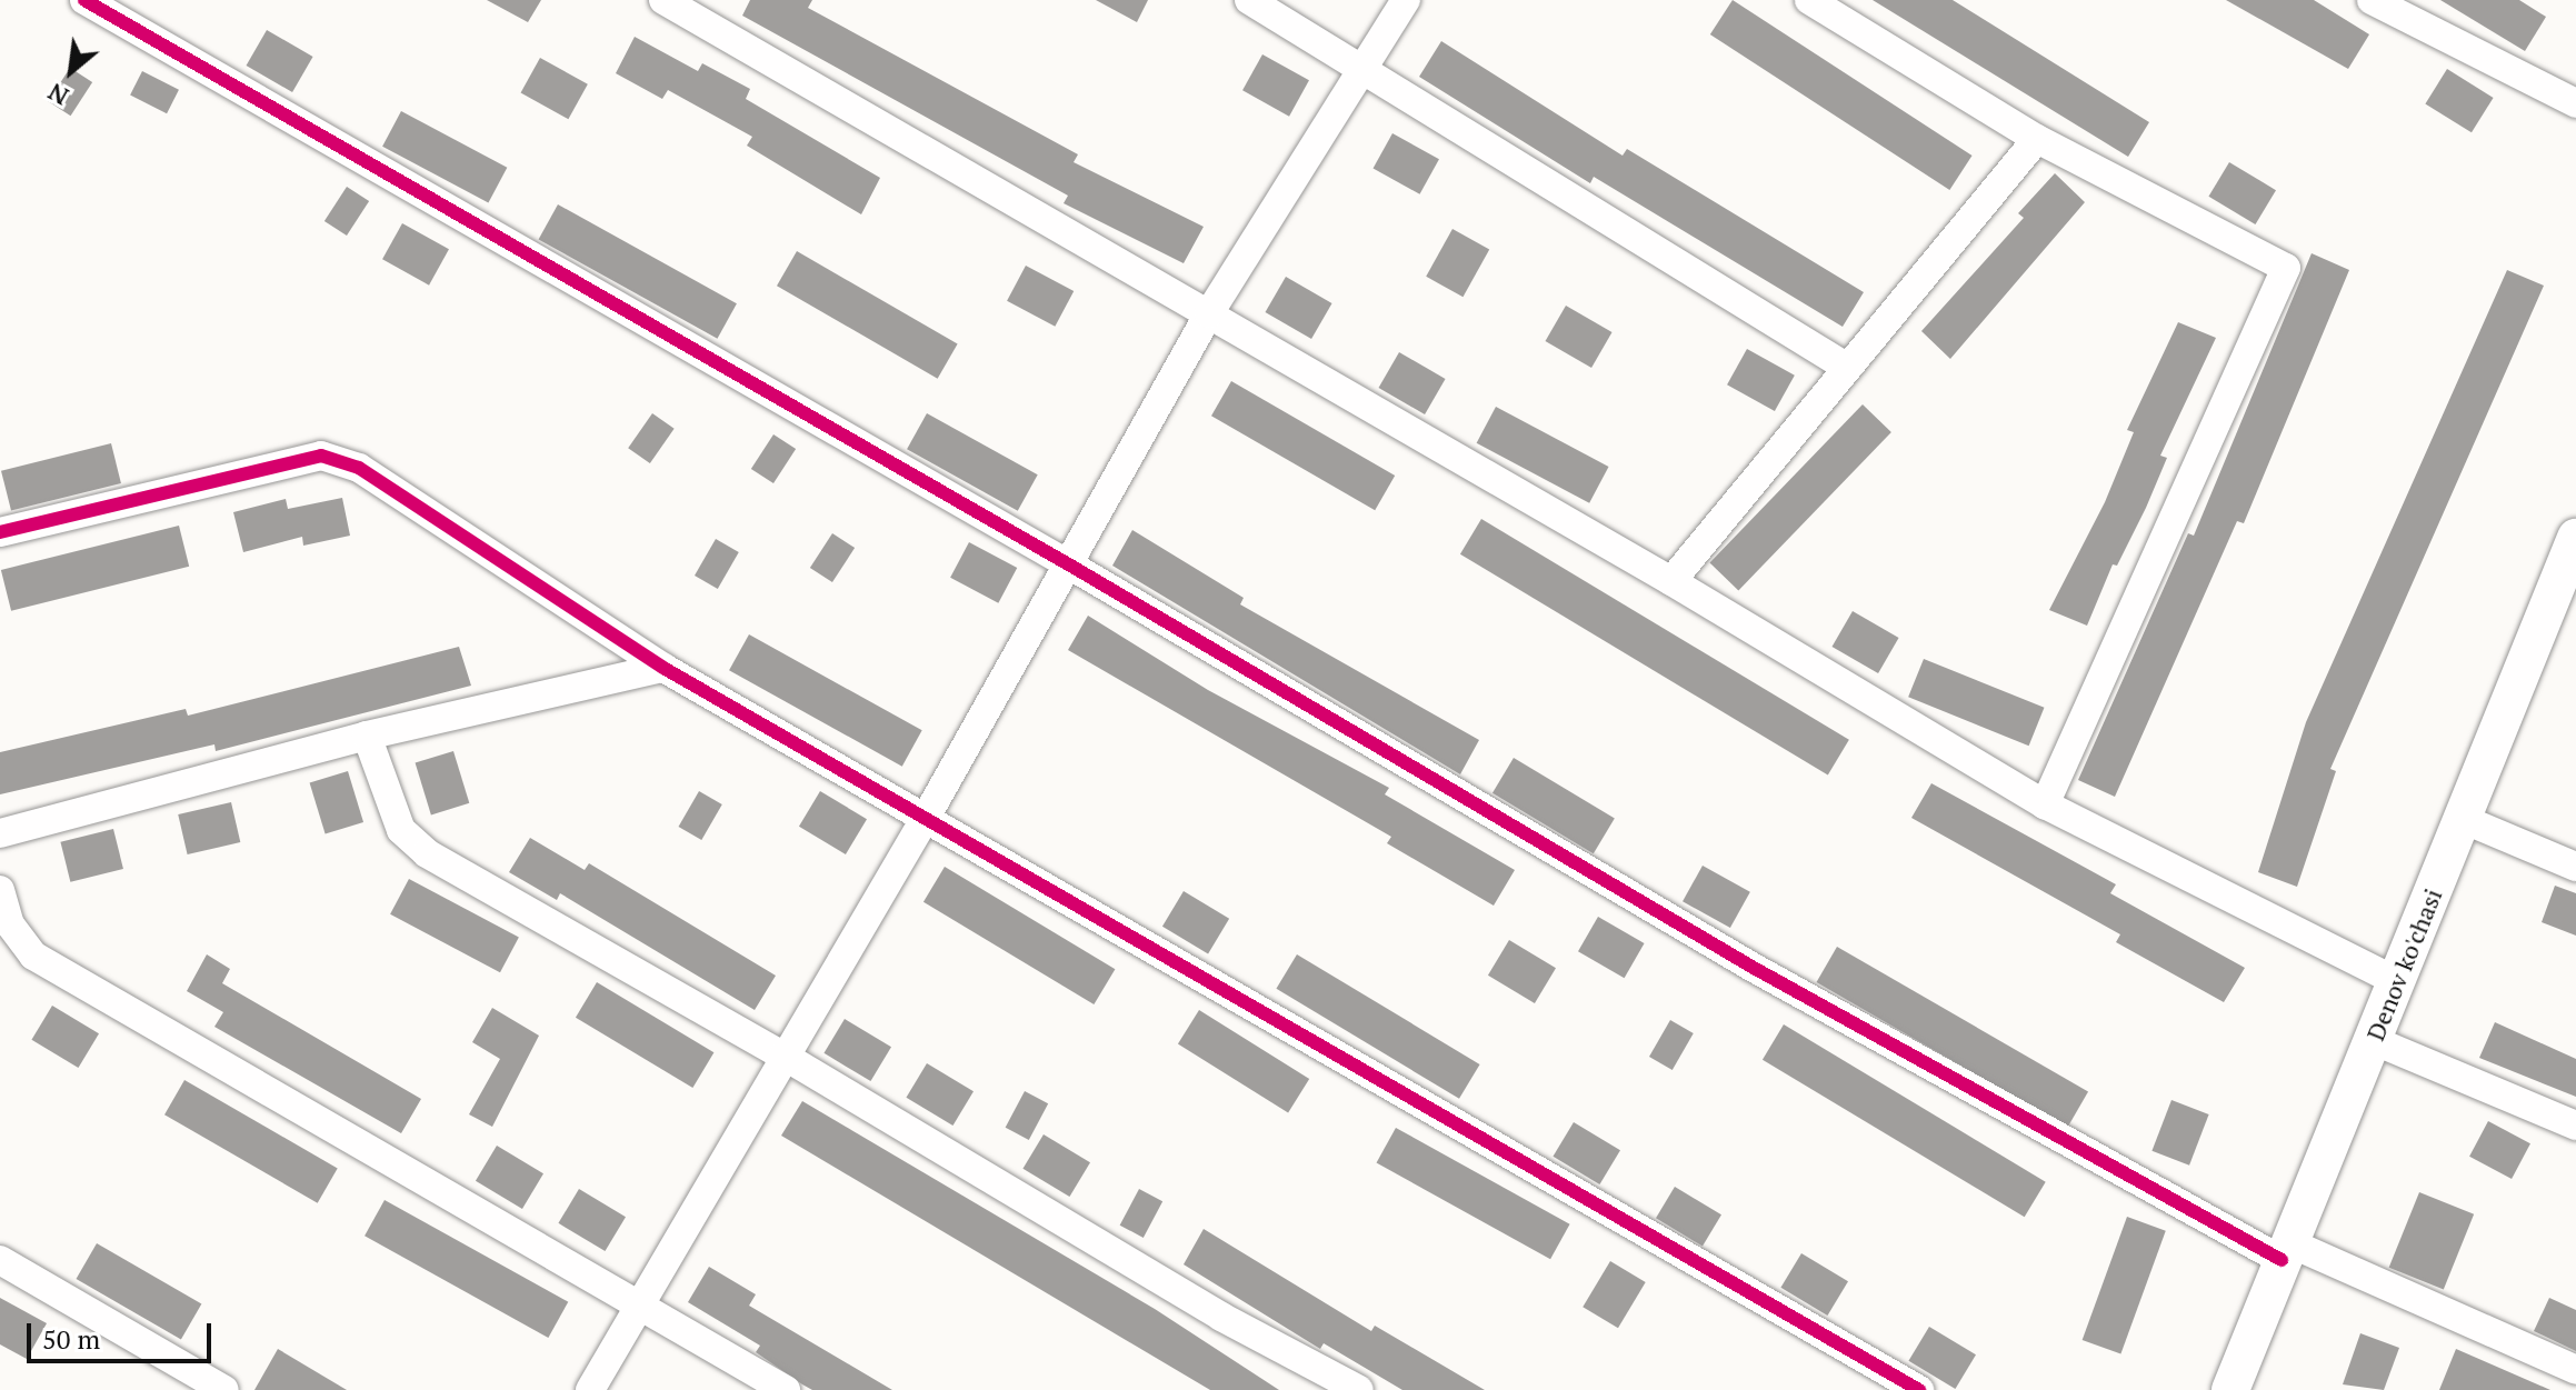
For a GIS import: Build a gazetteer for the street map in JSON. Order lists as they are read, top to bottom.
{
  "streets": {
    "street": ["Denov ko'chasi"]
  },
  "scale_bar": "50 m",
  "north": "bottom left"
}
